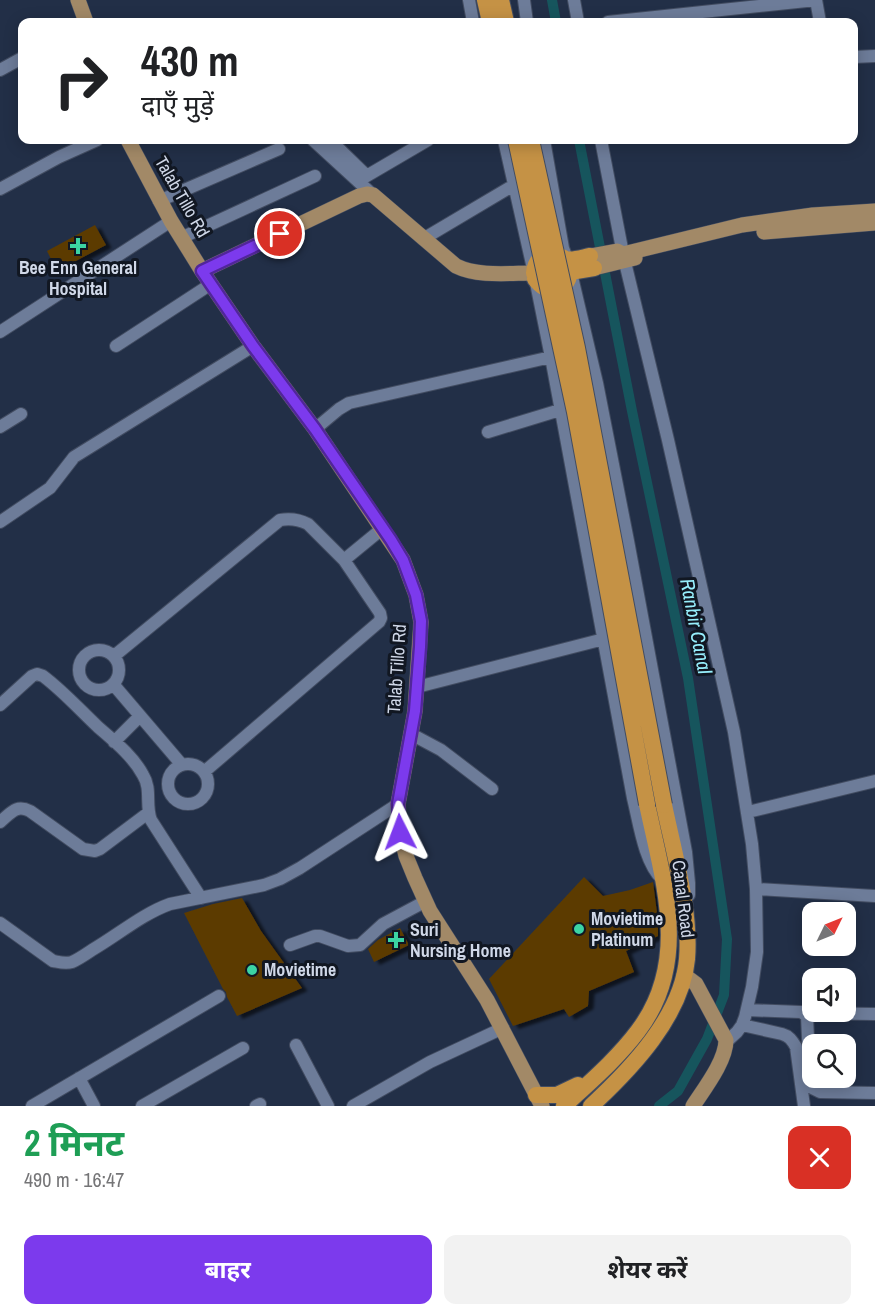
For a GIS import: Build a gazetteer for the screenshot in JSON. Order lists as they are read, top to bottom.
{
  "streets": {
    "highway": ["Canal Road"],
    "main road": ["Talab Tillo Rd"]
  },
  "water": ["Ranbir Canal"],
  "places": {
    "health": ["Bee Enn General Hospital", "Suri Nursing Home"],
    "other": ["Movietime Platinum", "Movietime"]
  },
  "north": "top right",
  "page": {
    "turn": ["430 m", "दाएँ मुड़ें"],
    "heading": ["2 मिनट", "490 m · 16:47"],
    "buttons": ["बाहर", "शेयर करें"]
  }
}
